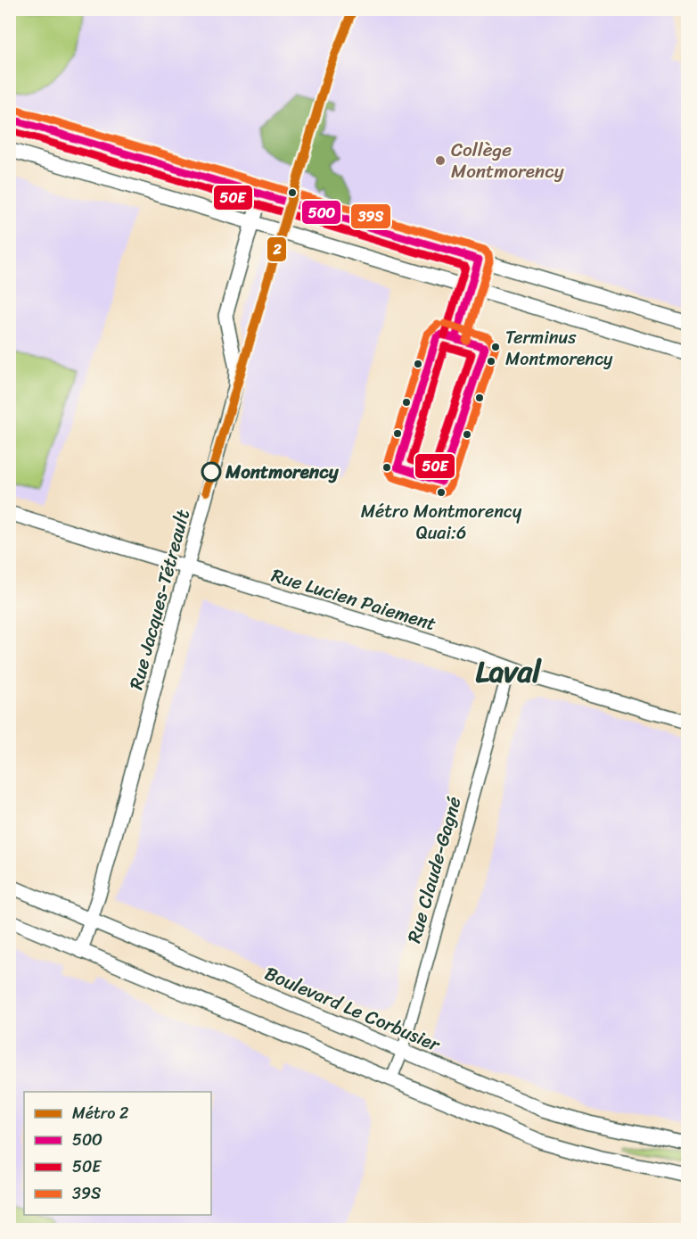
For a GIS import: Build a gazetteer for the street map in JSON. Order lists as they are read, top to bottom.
{
  "streets": {
    "street": [
      "Rue Jacques-Tétreault",
      "Rue Lucien Paiement",
      "Rue Claude-Gagné",
      "Boulevard Le Corbusier"
    ]
  },
  "crossings": [
    ["Rue Jacques-Tétreault", "Rue Lucien Paiement"],
    ["Rue Jacques-Tétreault", "Boulevard Le Corbusier"],
    ["Rue Lucien Paiement", "Rue Claude-Gagné"],
    ["Rue Claude-Gagné", "Boulevard Le Corbusier"]
  ],
  "districts": ["Laval"],
  "places": [
    "Collège Montmorency",
    "Terminus Montmorency",
    "Montmorency",
    "Métro Montmorency Quai:6"
  ],
  "lines": [
    "metro line 2",
    "transit line 39S",
    "transit line 50O",
    "transit line 50E"
  ],
  "legend": [
    "Métro 2",
    "50O",
    "50E",
    "39S"
  ]
}
